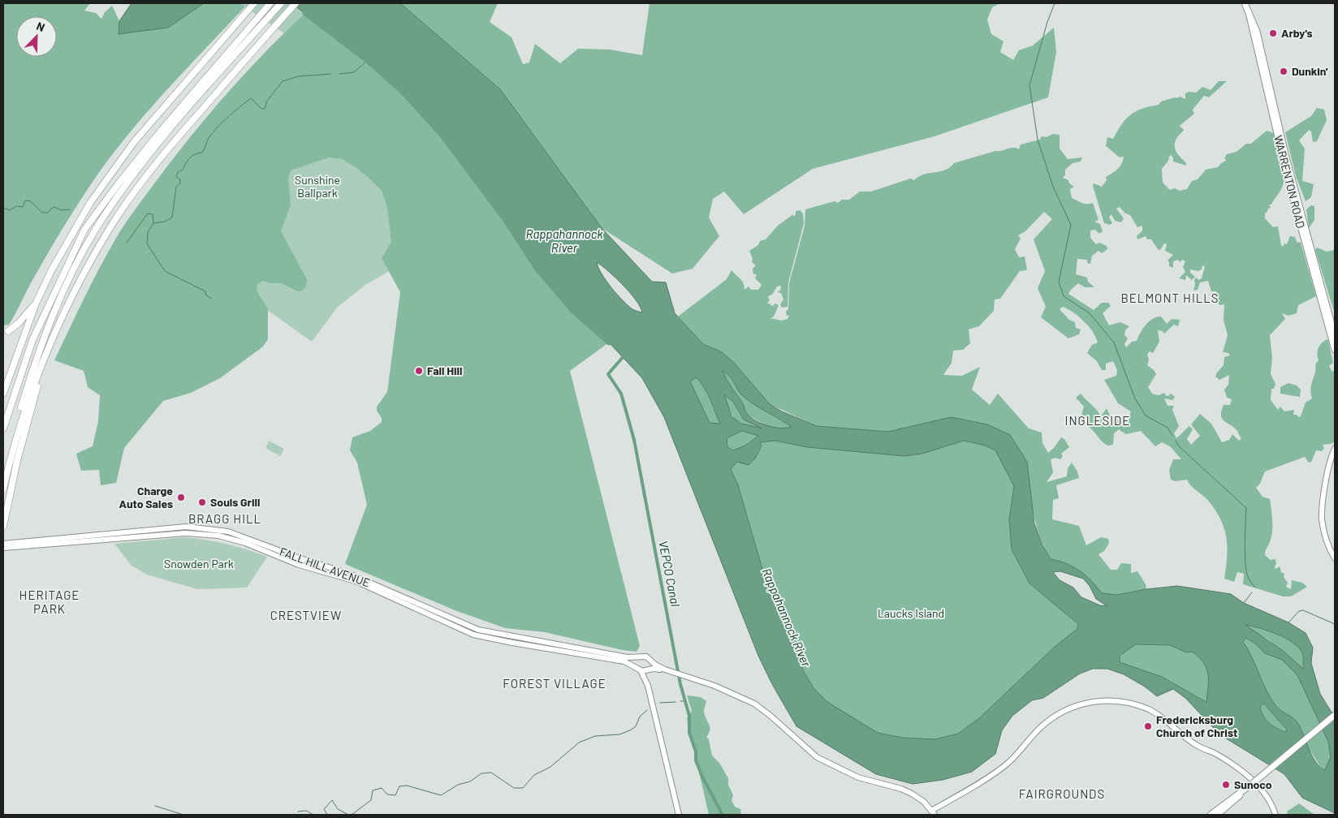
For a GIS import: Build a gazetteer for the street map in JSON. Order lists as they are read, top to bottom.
{
  "streets": {
    "main road": ["WARRENTON ROAD", "FALL HILL AVENUE"]
  },
  "districts": [
    "BELMONT HILLS",
    "INGLESIDE",
    "BRAGG HILL",
    "HERITAGE PARK",
    "CRESTVIEW",
    "FOREST VILLAGE",
    "FAIRGROUNDS"
  ],
  "water": ["Rappahannock River", "VEPCO Canal"],
  "parks": ["Sunshine Ballpark", "Snowden Park", "Laucks Island"],
  "places": [
    "Arby's",
    "Dunkin'",
    "Fall Hill",
    "Charge Auto Sales",
    "Souls Grill",
    "Fredericksburg Church of Christ",
    "Sunoco"
  ],
  "north": "top right"
}
